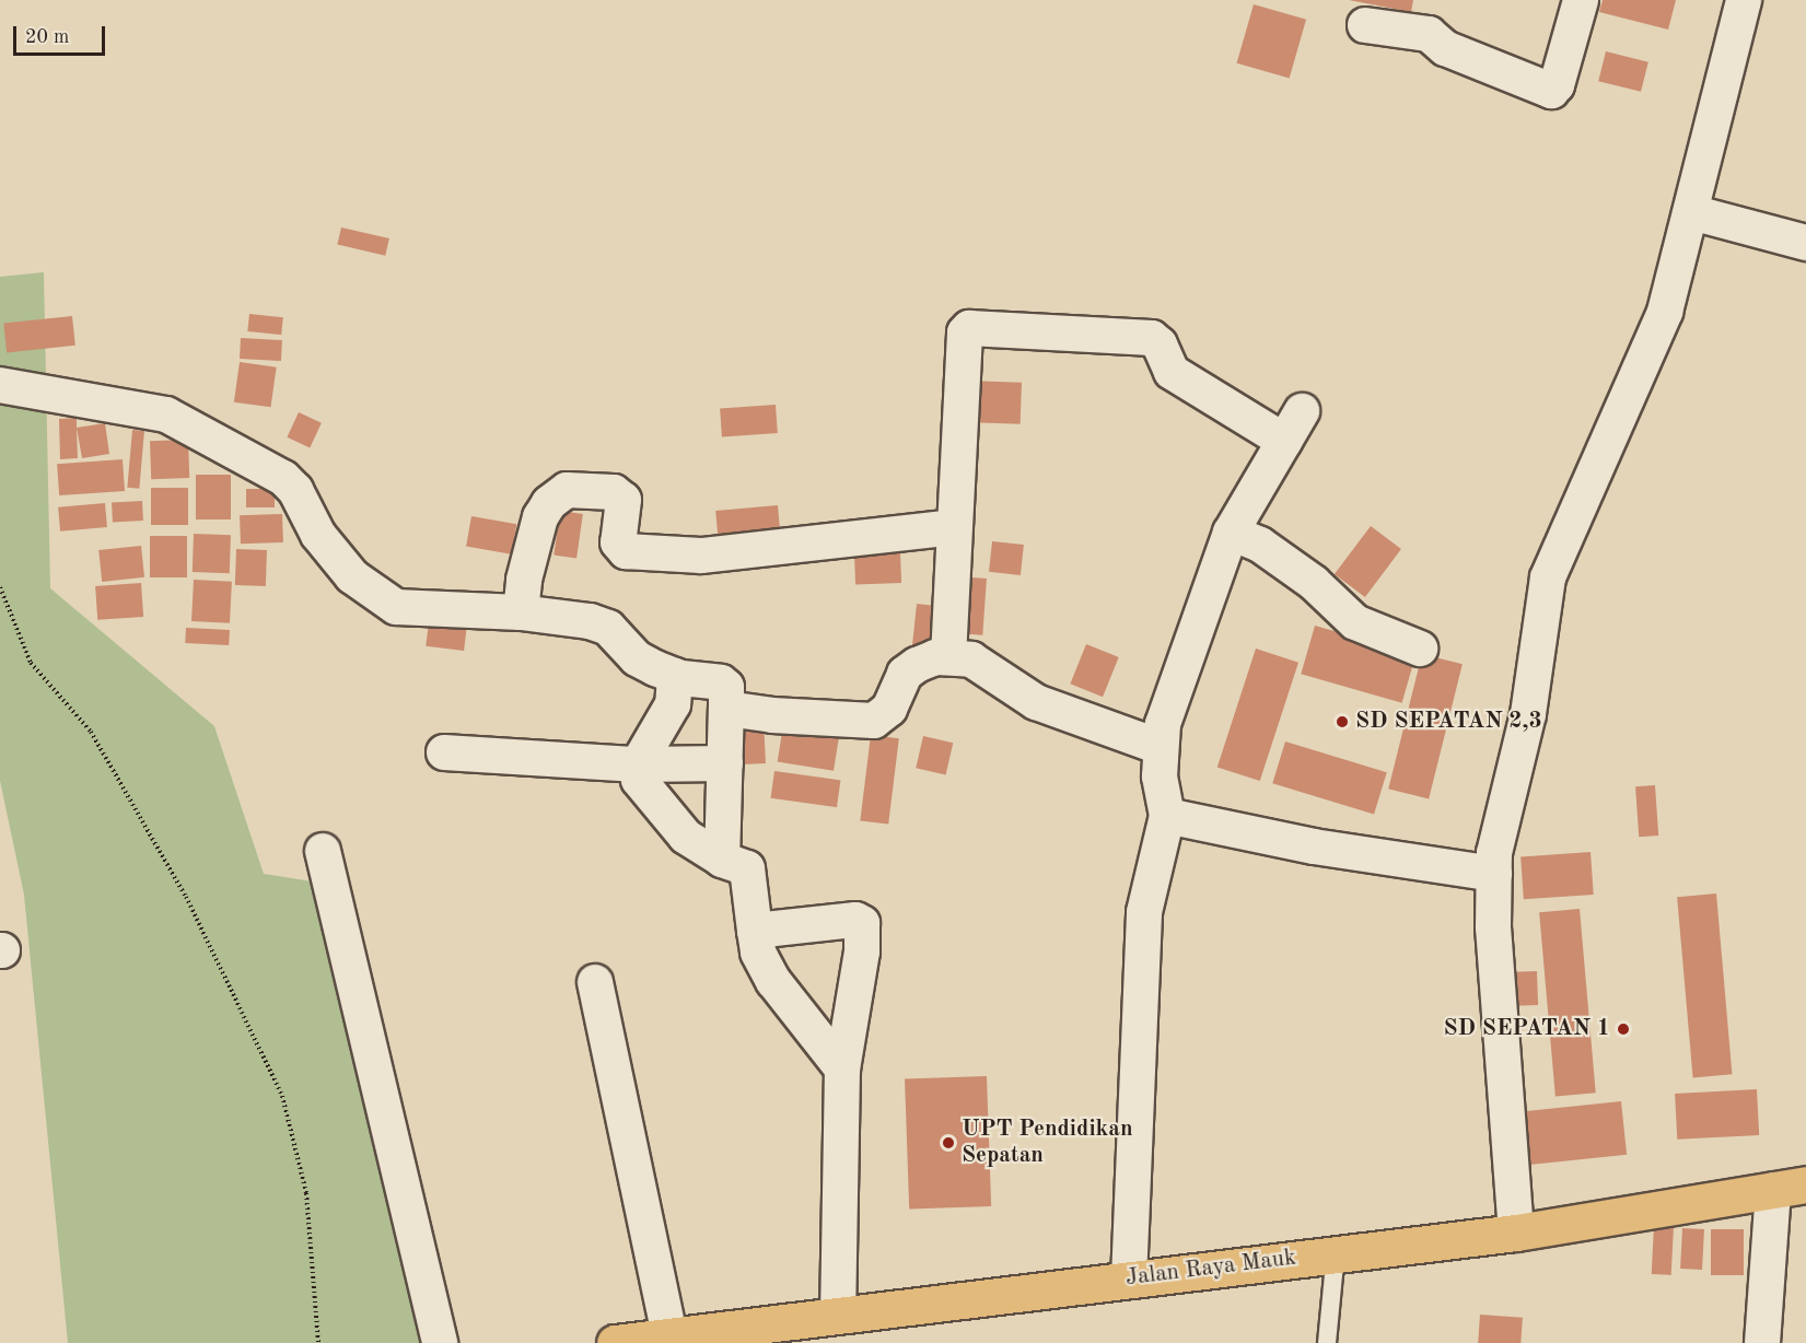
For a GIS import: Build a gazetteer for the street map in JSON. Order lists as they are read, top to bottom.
{
  "streets": {
    "main road": ["Jalan Raya Mauk"]
  },
  "places": ["SD SEPATAN 2,3", "SD SEPATAN 1", "UPT Pendidikan Sepatan"],
  "scale_bar": "20 m"
}
